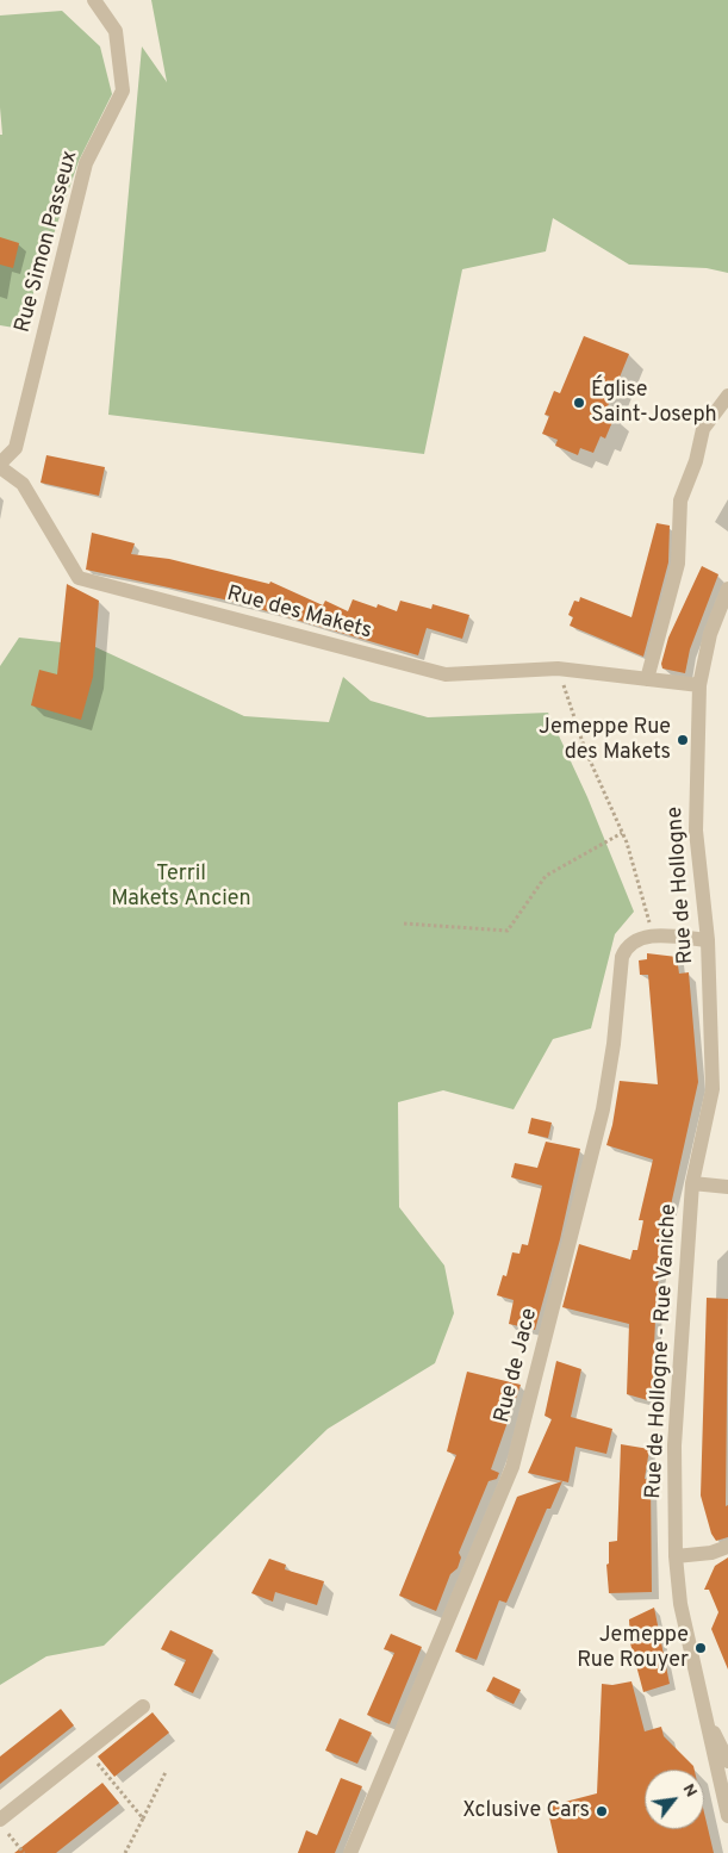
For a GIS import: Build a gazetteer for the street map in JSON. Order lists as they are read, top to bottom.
{
  "streets": {
    "street": [
      "Rue Simon Passeux",
      "Rue des Makets",
      "Rue de Hollogne",
      "Rue de Hollogne - Rue Vaniche",
      "Rue de Jace"
    ]
  },
  "crossings": [
    ["Rue Simon Passeux", "Rue des Makets"],
    ["Rue des Makets", "Rue de Hollogne"],
    ["Rue de Hollogne", "Rue de Hollogne - Rue Vaniche"],
    ["Rue de Hollogne", "Rue de Jace"]
  ],
  "parks": ["Terril Makets Ancien"],
  "places": [
    "Église Saint-Joseph",
    "Jemeppe Rue des Makets",
    "Jemeppe Rue Rouyer",
    "Xclusive Cars"
  ],
  "north": "top right"
}
